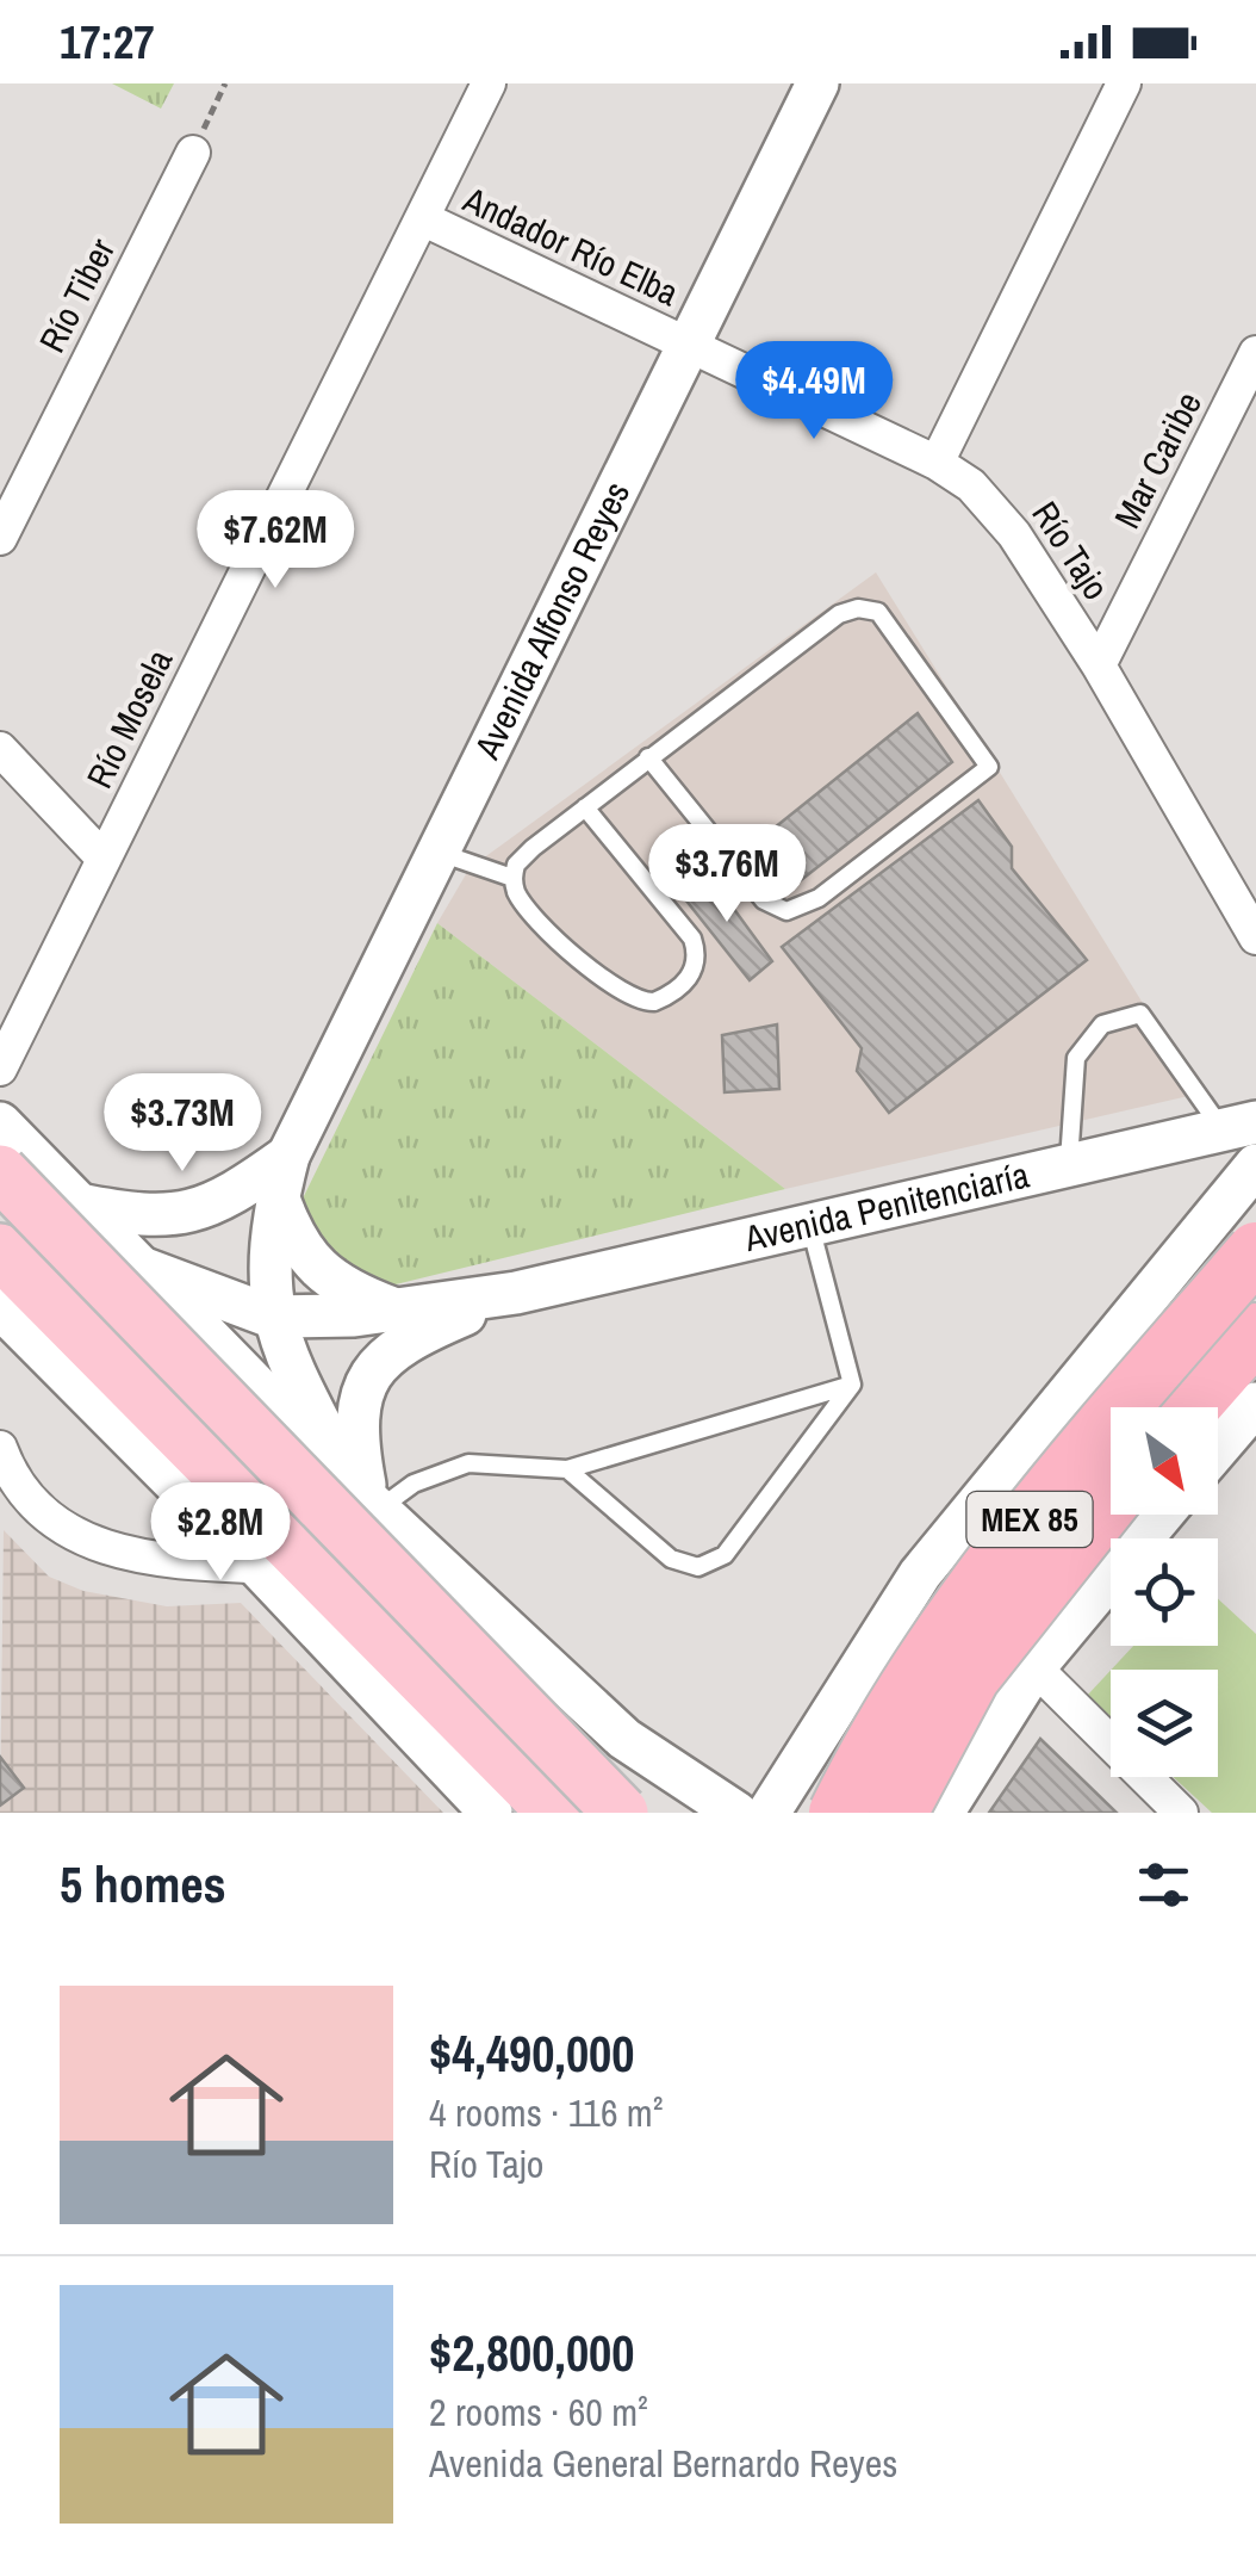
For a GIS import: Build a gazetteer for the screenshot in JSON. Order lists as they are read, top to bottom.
{
  "streets": {
    "highway": ["MEX 85"],
    "street": [
      "Andador Río Elba",
      "Río Tiber",
      "Mar Caribe",
      "Río Tajo",
      "Avenida Alfonso Reyes",
      "Río Mosela",
      "Avenida Penitenciaría"
    ]
  },
  "crossings": [
    ["Andador Río Elba", "Río Tajo"],
    ["Andador Río Elba", "Avenida Alfonso Reyes"],
    ["Andador Río Elba", "Río Mosela"],
    ["Mar Caribe", "Río Tajo"],
    ["Río Tajo", "Avenida Alfonso Reyes"],
    ["Avenida Alfonso Reyes", "Avenida Penitenciaría"]
  ],
  "north": "bottom right",
  "page": {
    "status": "17:27",
    "price": [
      "$4.49M",
      "$7.62M",
      "$3.76M",
      "$3.73M",
      "$2.8M"
    ],
    "heading": "5 homes",
    "list": [
      {
        "name": "$4,490,000",
        "note": "4 rooms · 116 m² · Río Tajo"
      },
      {
        "name": "$2,800,000",
        "note": "2 rooms · 60 m² · Avenida General Bernardo Reyes"
      }
    ]
  }
}
